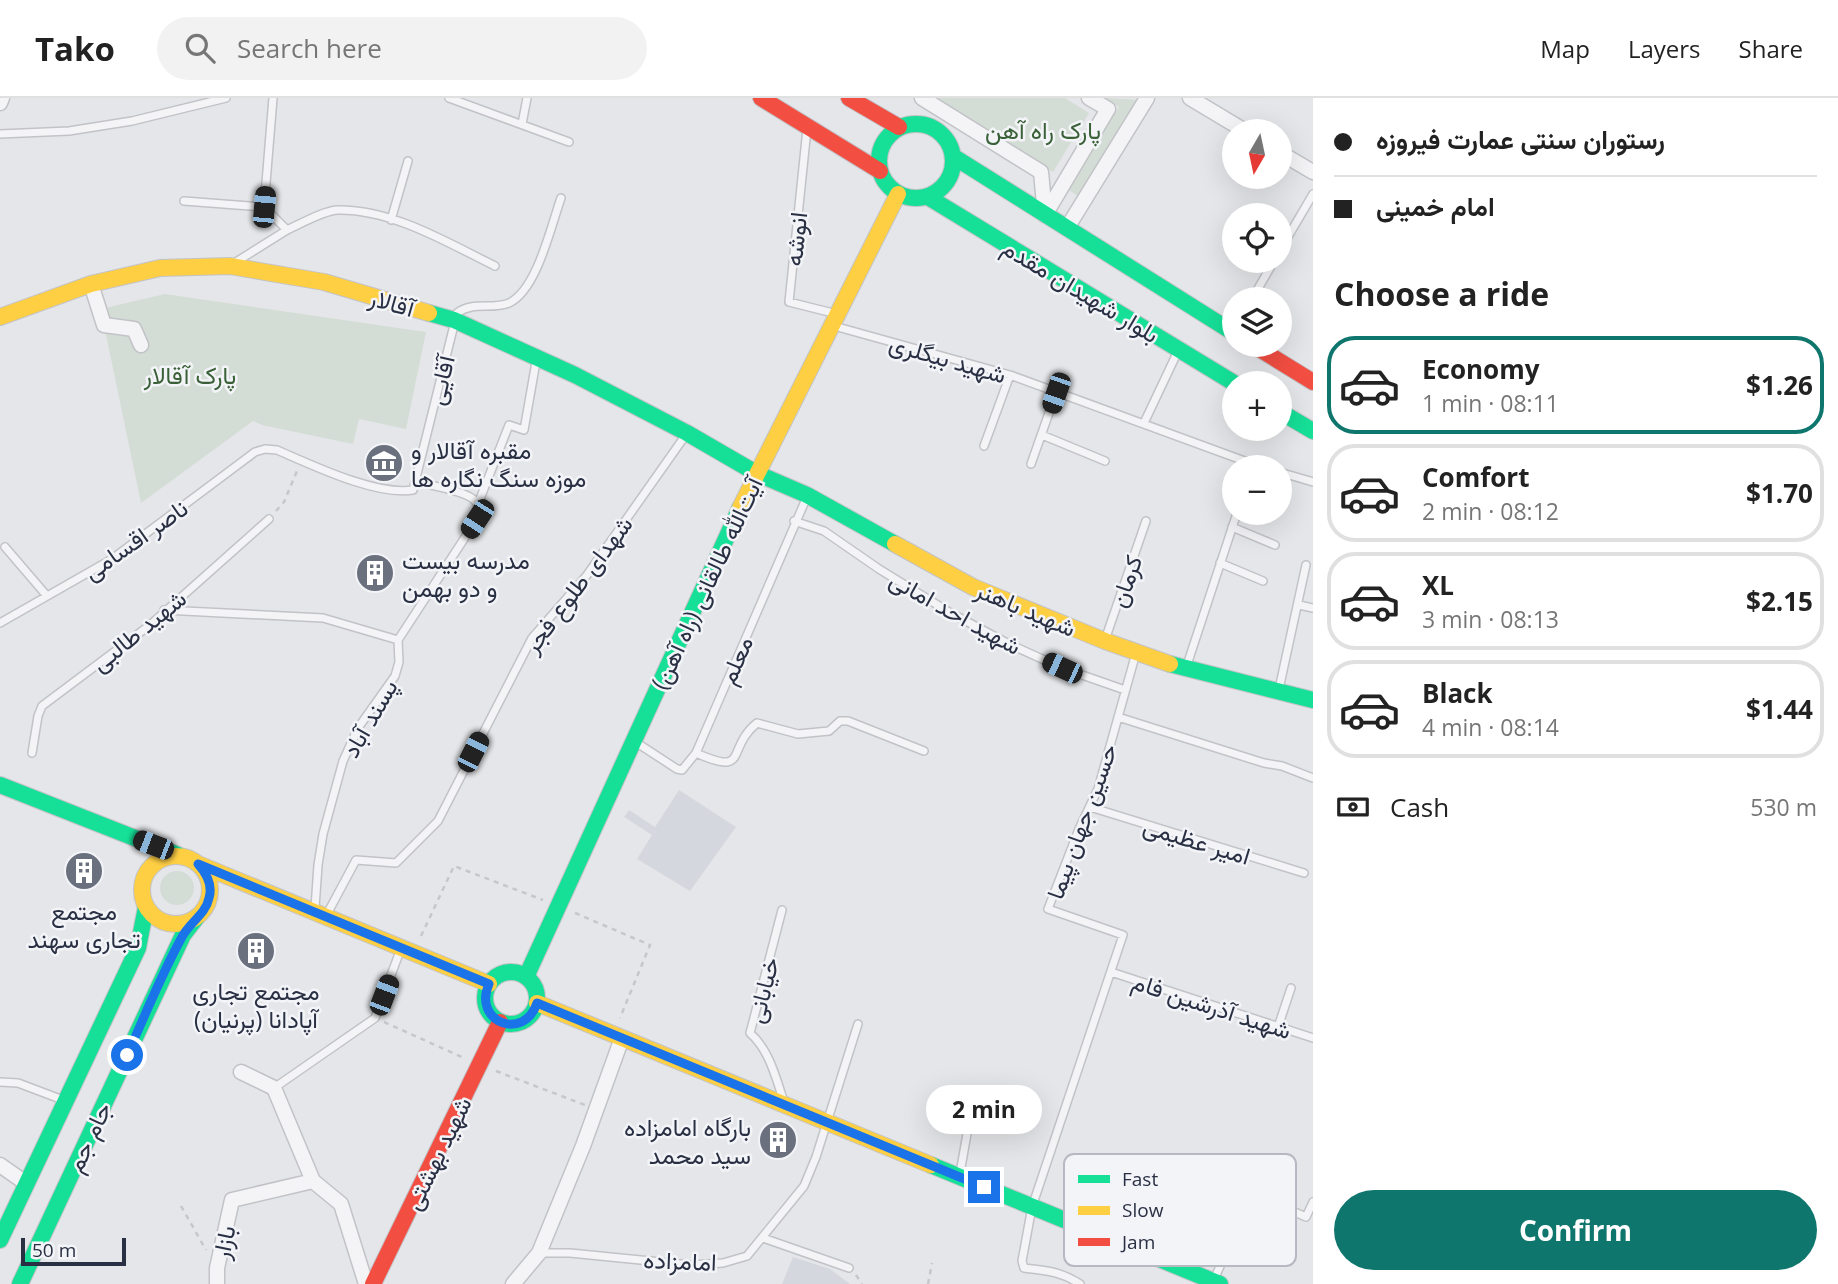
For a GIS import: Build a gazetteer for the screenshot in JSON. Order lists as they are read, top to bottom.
{
  "streets": {
    "street": [
      "بلوار شهیدان مقدم",
      "آقالار",
      "(راه آهن) آیت‌الله طالقانی",
      "شهید باهنر",
      "جام جم",
      "شهید بهشتی",
      "بازار"
    ],
    "lane": [
      "انوشه",
      "شهید بیگلری",
      "آقایی",
      "ناصر اقسامی",
      "کرمان",
      "شهدای طلوع فجر",
      "شهید احد امانی",
      "شهید طالبی",
      "معلم",
      "پسند آباد",
      "حسین جهان پیما",
      "امیر عظیمی",
      "خیابانی",
      "شهید آذرشین فام",
      "امامزاده"
    ]
  },
  "crossings": [
    ["انوشه", "شهید بیگلری"],
    ["انوشه", "(راه آهن) آیت‌الله طالقانی"],
    ["بلوار شهیدان مقدم", "(راه آهن) آیت‌الله طالقانی"],
    ["آقالار", "آقایی"],
    ["آقالار", "(راه آهن) آیت‌الله طالقانی"],
    ["آقالار", "شهدای طلوع فجر"],
    ["آقالار", "شهید باهنر"],
    ["آقالار", "پسند آباد"],
    ["شهید بیگلری", "(راه آهن) آیت‌الله طالقانی"],
    ["کرمان", "شهید باهنر"],
    ["(راه آهن) آیت‌الله طالقانی", "شهید باهنر"],
    ["(راه آهن) آیت‌الله طالقانی", "شهید بهشتی"],
    ["شهدای طلوع فجر", "پسند آباد"],
    ["شهید باهنر", "معلم"],
    ["شهید باهنر", "حسین جهان پیما"],
    ["شهید احد امانی", "معلم"],
    ["شهید احد امانی", "حسین جهان پیما"],
    ["حسین جهان پیما", "امیر عظیمی"],
    ["حسین جهان پیما", "شهید آذرشین فام"]
  ],
  "parks": ["پارک راه آهن", "پارک آقالار"],
  "places": {
    "museum": ["مقبره آقالار و موزه سنگ نگاره ها"],
    "building": [
      "مدرسه بیست و دو بهمن",
      "مجتمع تجاری سهند",
      "مجتمع تجاری آپادانا (پرنیان)",
      "بارگاه امامزاده سید محمد"
    ]
  },
  "legend": ["Fast", "Slow", "Jam"],
  "scale_bar": "50 m",
  "north": "bottom",
  "page": {
    "header": "Tako",
    "search": "Search here",
    "nav": ["Map", "Layers", "Share"],
    "banner": ["رستوران سنتی عمارت فیروزه", "امام خمینی"],
    "map_buttons": ["+", "−"],
    "heading": "Choose a ride",
    "list": [
      {
        "name": "Economy",
        "note": "1 min · 08:11",
        "value": "$1.26"
      },
      {
        "name": "Comfort",
        "note": "2 min · 08:12",
        "value": "$1.70"
      },
      {
        "name": "XL",
        "note": "3 min · 08:13",
        "value": "$2.15"
      },
      {
        "name": "Black",
        "note": "4 min · 08:14",
        "value": "$1.44"
      }
    ],
    "pay": ["Cash", "530 m"],
    "bubble": "2 min",
    "buttons": "Confirm",
    "scale": "50 m"
  }
}
